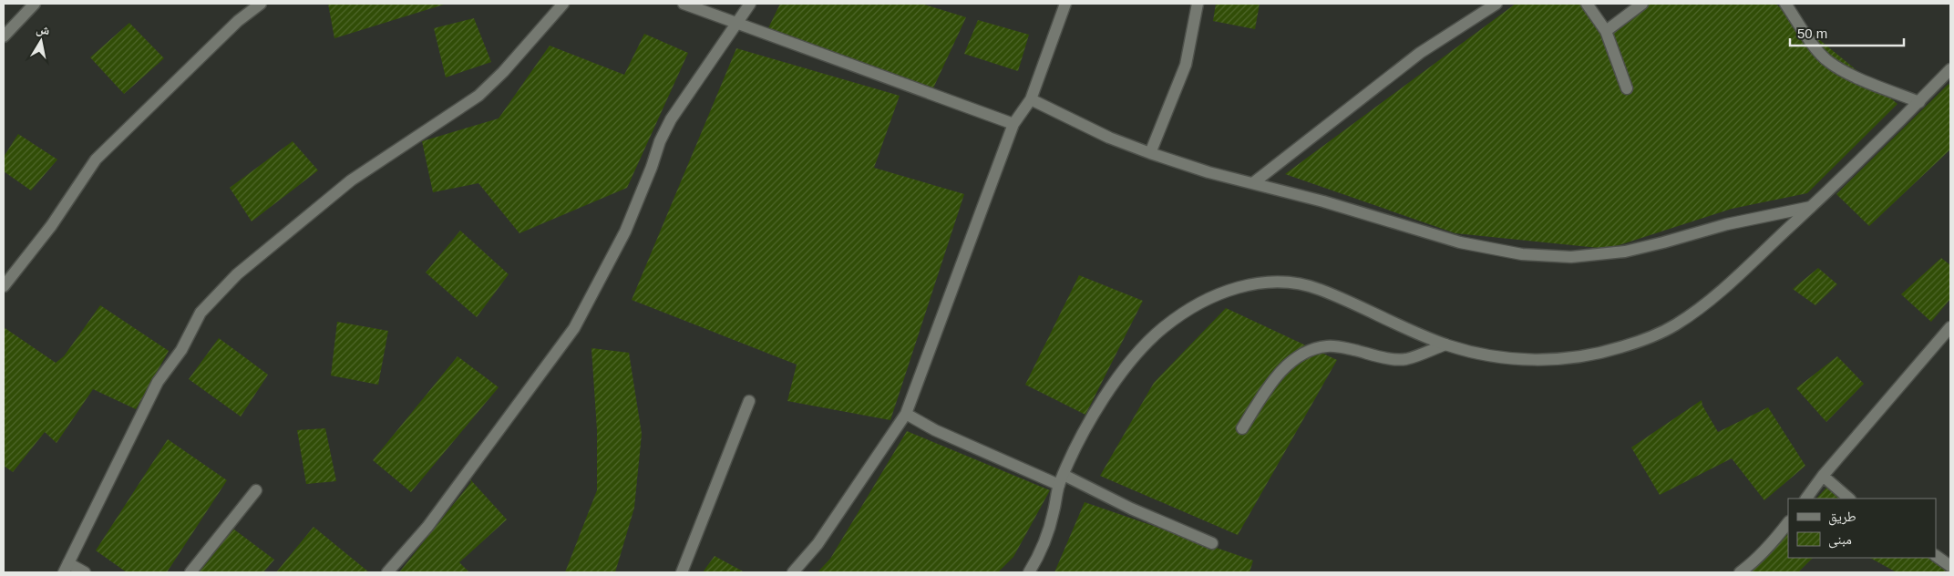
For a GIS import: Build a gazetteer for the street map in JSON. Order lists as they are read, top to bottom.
{
  "legend": ["طريق", "مبنى"],
  "scale_bar": "50 m",
  "north": "top"
}
